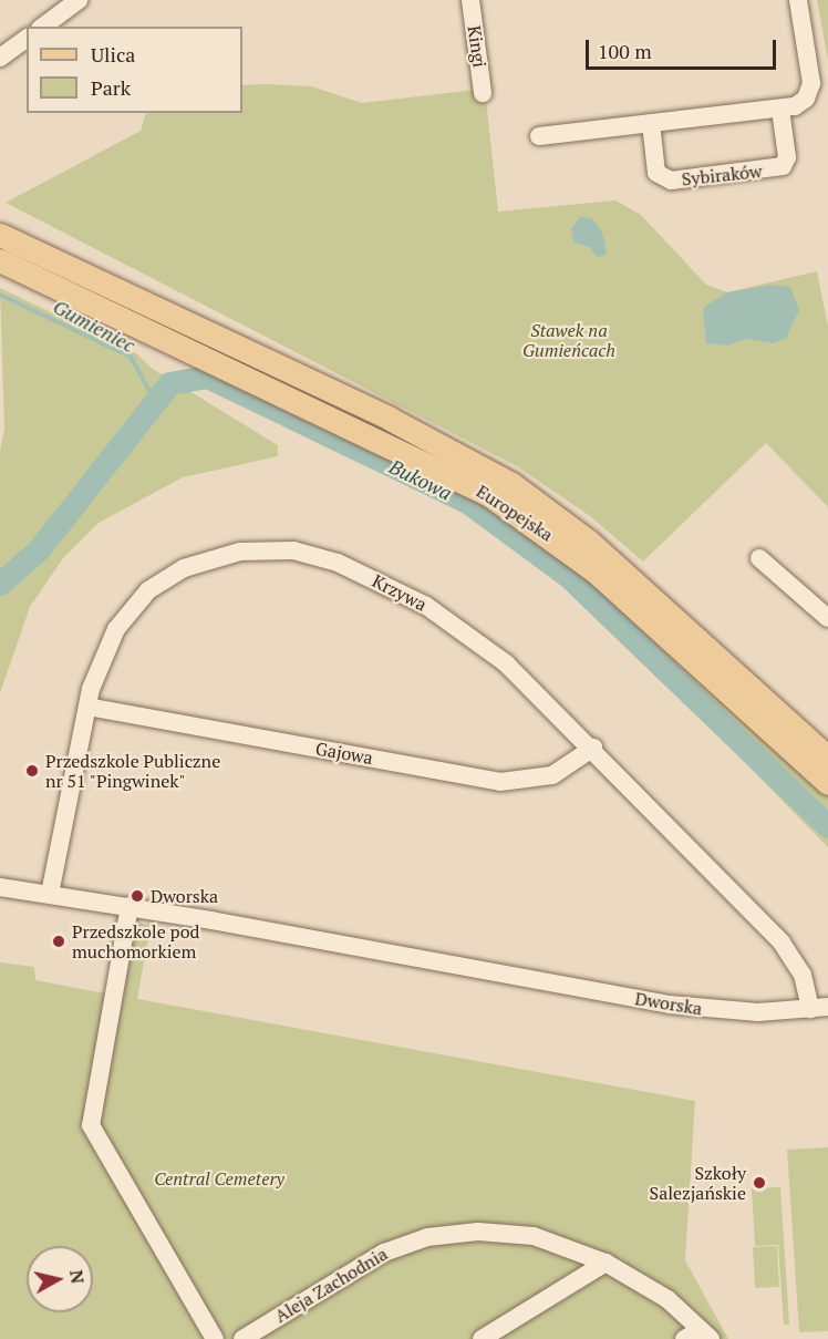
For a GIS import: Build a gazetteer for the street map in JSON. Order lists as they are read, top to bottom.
{
  "streets": {
    "main road": ["Europejska"],
    "street": [
      "Kingi",
      "Sybiraków",
      "Krzywa",
      "Gajowa",
      "Dworska",
      "Aleja Zachodnia"
    ]
  },
  "crossings": [
    ["Krzywa", "Gajowa"],
    ["Krzywa", "Dworska"]
  ],
  "water": ["Gumieniec", "Bukowa"],
  "parks": ["Stawek na Gumieńcach", "Central Cemetery"],
  "places": [
    "Przedszkole Publiczne nr 51 \"Pingwinek\"",
    "Dworska",
    "Przedszkole pod muchomorkiem",
    "Szkoły Salezjańskie"
  ],
  "legend": ["Ulica", "Park"],
  "scale_bar": "100 m",
  "north": "right"
}
